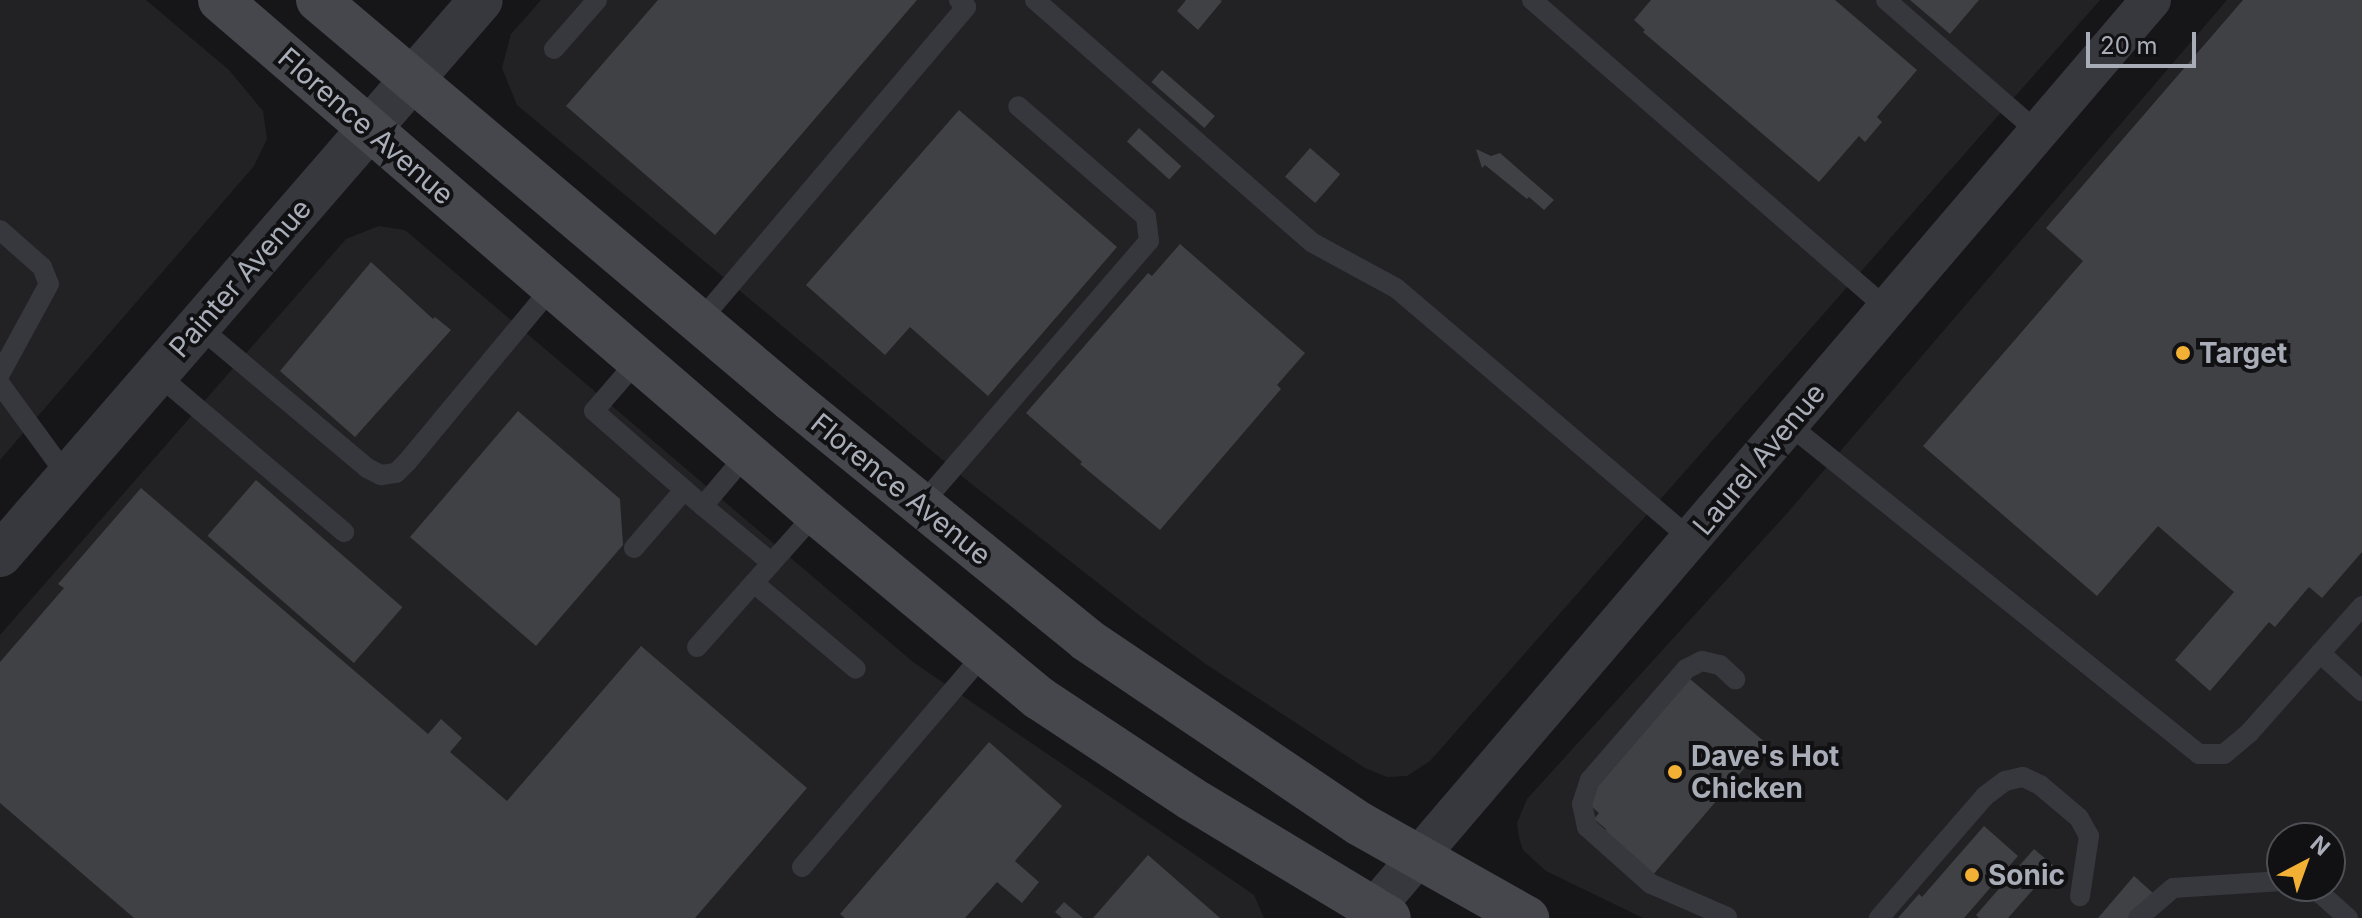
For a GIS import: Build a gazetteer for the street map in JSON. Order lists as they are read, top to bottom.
{
  "streets": {
    "main road": ["Florence Avenue"],
    "street": ["Painter Avenue", "Laurel Avenue"]
  },
  "crossings": [
    ["Florence Avenue", "Painter Avenue"],
    ["Florence Avenue", "Laurel Avenue"]
  ],
  "places": ["Target", "Dave's Hot Chicken", "Sonic"],
  "scale_bar": "20 m",
  "north": "top right"
}
